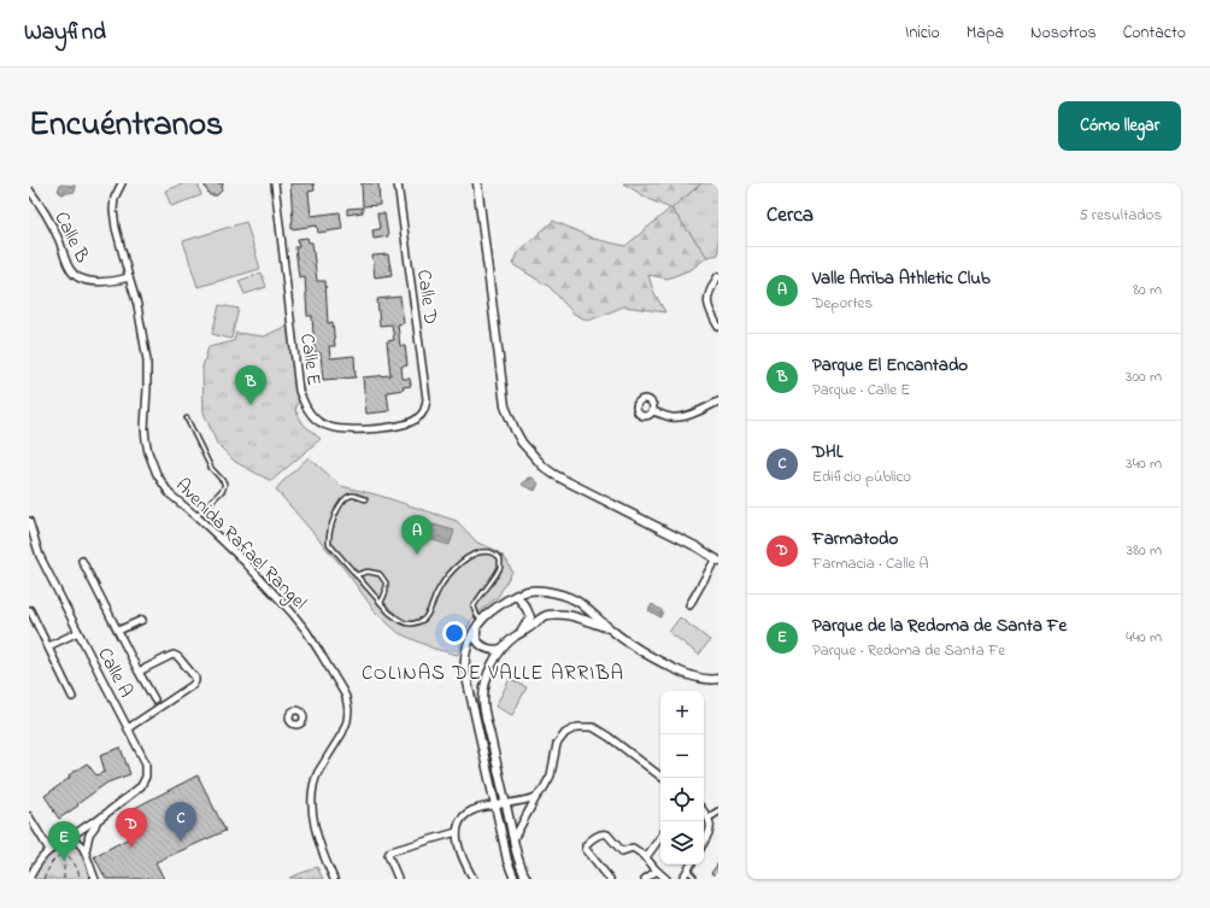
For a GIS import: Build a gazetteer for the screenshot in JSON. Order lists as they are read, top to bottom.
{
  "streets": {
    "street": [
      "Calle B",
      "Calle D",
      "Calle E",
      "Avenida Rafael Rangel",
      "Calle A"
    ]
  },
  "crossings": [
    ["Calle B", "Avenida Rafael Rangel"],
    ["Calle D", "Calle E"]
  ],
  "districts": ["COLINAS DE VALLE ARRIBA"],
  "page": {
    "header": "Wayfind",
    "nav": [
      "Inicio",
      "Mapa",
      "Nosotros",
      "Contacto"
    ],
    "title": "Encuéntranos",
    "buttons": "Cómo llegar",
    "heading": ["Cerca", "5 resultados"],
    "list": [
      {
        "mark": "A",
        "name": "Valle Arriba Athletic Club",
        "note": "Deportes",
        "value": "80 m"
      },
      {
        "mark": "B",
        "name": "Parque El Encantado",
        "note": "Parque · Calle E",
        "value": "300 m"
      },
      {
        "mark": "C",
        "name": "DHL",
        "note": "Edificio público",
        "value": "340 m"
      },
      {
        "mark": "D",
        "name": "Farmatodo",
        "note": "Farmacia · Calle A",
        "value": "380 m"
      },
      {
        "mark": "E",
        "name": "Parque de la Redoma de Santa Fe",
        "note": "Parque · Redoma de Santa Fe",
        "value": "440 m"
      }
    ],
    "pins": [
      "B",
      "A",
      "C",
      "D",
      "E"
    ],
    "map_buttons": ["+", "−"]
  }
}
